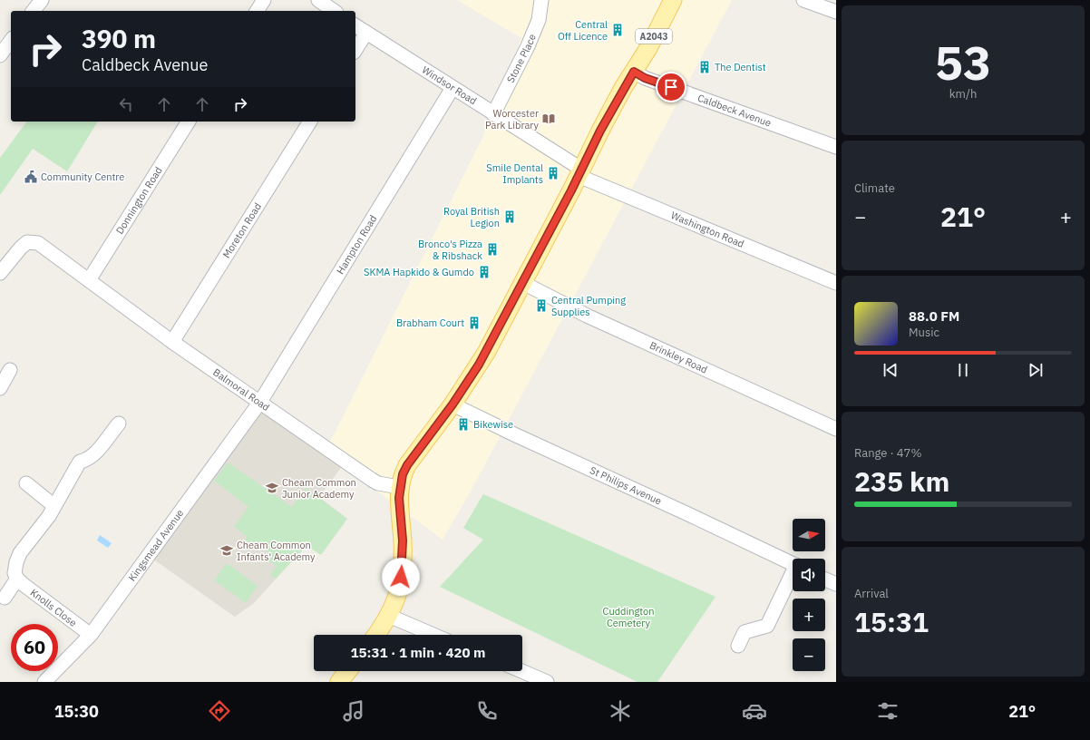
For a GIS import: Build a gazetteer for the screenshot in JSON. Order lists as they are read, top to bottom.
{
  "streets": {
    "main road": ["A2043"],
    "street": [
      "Stone Place",
      "Windsor Road",
      "Caldbeck Avenue",
      "Donnington Road",
      "Washington Road",
      "Moreton Road",
      "Hampton Road",
      "Brinkley Road",
      "Balmoral Road",
      "St Philips Avenue",
      "Kingsmead Avenue",
      "Knolls Close"
    ]
  },
  "crossings": [
    ["A2043", "Windsor Road"],
    ["A2043", "Caldbeck Avenue"],
    ["A2043", "Washington Road"],
    ["A2043", "Brinkley Road"],
    ["A2043", "Balmoral Road"],
    ["A2043", "St Philips Avenue"],
    ["Stone Place", "Windsor Road"],
    ["Windsor Road", "Washington Road"],
    ["Windsor Road", "Hampton Road"],
    ["Donnington Road", "Balmoral Road"],
    ["Moreton Road", "Balmoral Road"],
    ["Hampton Road", "Balmoral Road"],
    ["Hampton Road", "Kingsmead Avenue"],
    ["Balmoral Road", "Kingsmead Avenue"],
    ["Kingsmead Avenue", "Knolls Close"]
  ],
  "parks": ["Cuddington Cemetery"],
  "places": {
    "building": [
      "Central Off Licence",
      "The Dentist",
      "Smile Dental Implants",
      "Royal British Legion",
      "Bronco's Pizza & Ribshack",
      "SKMA Hapkido & Gumdo",
      "Central Pumping Supplies",
      "Brabham Court",
      "Bikewise"
    ],
    "library": ["Worcester Park Library"],
    "public building": ["Community Centre"],
    "school or university": ["Cheam Common Junior Academy", "Cheam Common Infants' Academy"]
  },
  "north": "right",
  "page": {
    "tile": [
      ["53", "km/h"],
      "Climate",
      ["Range · 47%", "235 km"],
      ["Arrival", "15:31"]
    ],
    "turn": ["390 m", "Caldbeck Avenue"],
    "heat": ["−", "21°", "+"],
    "song": ["88.0 FM", "Music"],
    "map_buttons": ["+", "−"],
    "limit": "60",
    "trip": "15:31 · 1 min · 420 m",
    "tabs": ["15:30", "21°"]
  }
}
